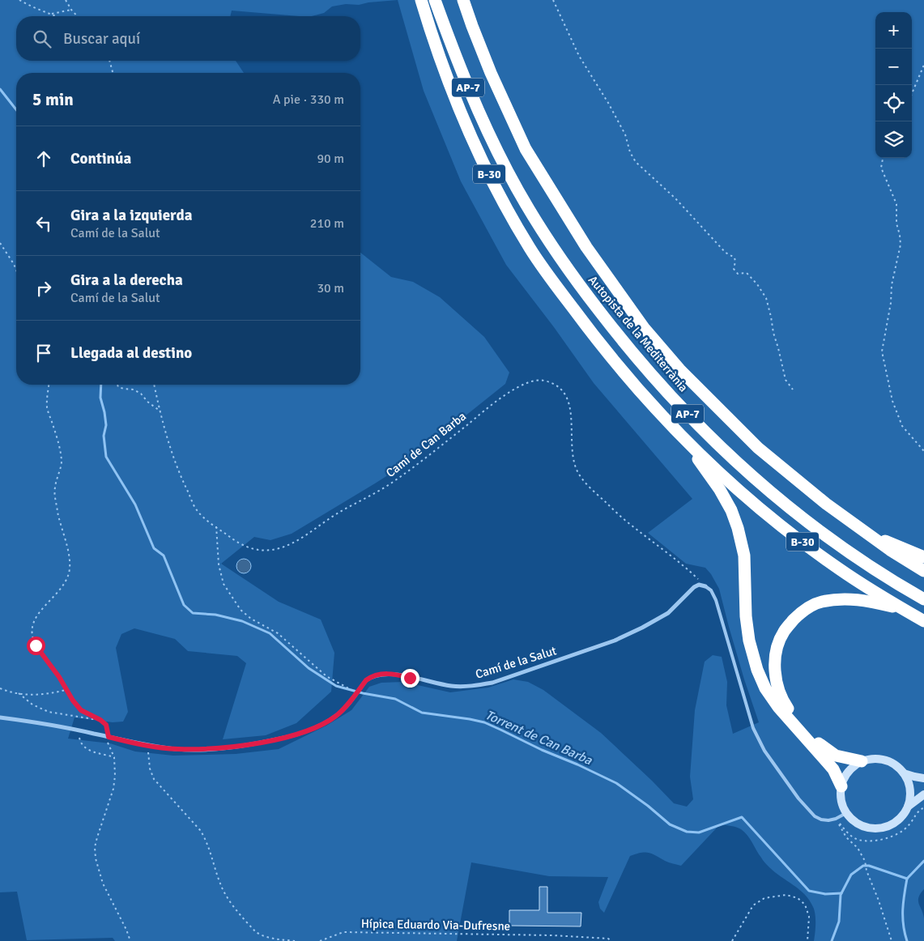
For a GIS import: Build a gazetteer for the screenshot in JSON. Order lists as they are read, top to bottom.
{
  "streets": {
    "highway": ["AP-7", "B-30", "Autopista de la Mediterrània"],
    "street": ["Camí de la Salut"],
    "path": ["Camí de Can Barba", "Hípica Eduardo Via-Dufresne"]
  },
  "crossings": [
    ["Camí de Can Barba", "Camí de la Salut"]
  ],
  "water": ["Torrent de Can Barba"],
  "page": {
    "map_buttons": ["+", "−"],
    "search": "Buscar aquí",
    "heading": ["5 min", "A pie · 330 m"],
    "list": [
      ["Continúa", "90 m"],
      ["Gira a la izquierda", "Camí de la Salut", "210 m"],
      ["Gira a la derecha", "Camí de la Salut", "30 m"],
      "Llegada al destino"
    ]
  }
}
